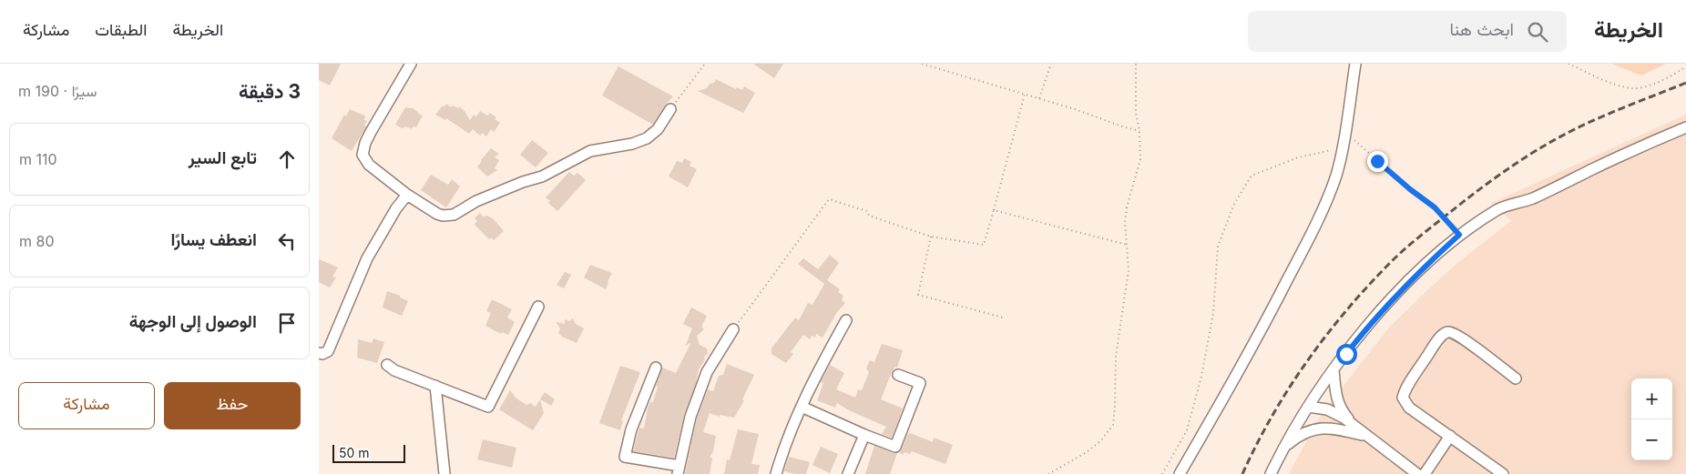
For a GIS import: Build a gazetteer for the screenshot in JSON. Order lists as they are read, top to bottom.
{
  "scale_bar": "50 m",
  "page": {
    "header": "الخريطة",
    "search": "ابحث هنا",
    "nav": ["الخريطة", "الطبقات", "مشاركة"],
    "heading": ["3 دقيقة", "سيرًا · 190 m"],
    "list": [
      ["تابع السير", "110 m"],
      ["انعطف يسارًا", "80 m"],
      "الوصول إلى الوجهة"
    ],
    "buttons": ["حفظ", "مشاركة"],
    "map_buttons": ["+", "−"],
    "scale": "50 m"
  }
}
